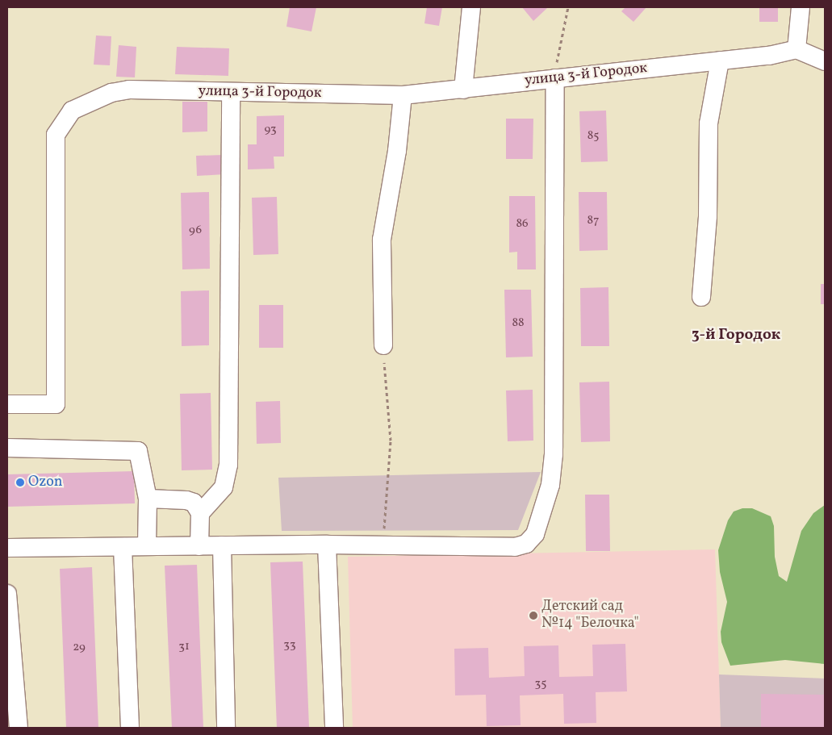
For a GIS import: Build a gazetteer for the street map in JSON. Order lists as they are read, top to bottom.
{
  "streets": {
    "street": ["улица 3-й Городок"]
  },
  "districts": ["3-й Городок"],
  "places": ["Ozon", "Детский сад №14 \"Белочка\""],
  "house_numbers": [
    "93",
    "85",
    "87",
    "86",
    "96",
    "88",
    "33",
    "31",
    "29",
    "35"
  ]
}
